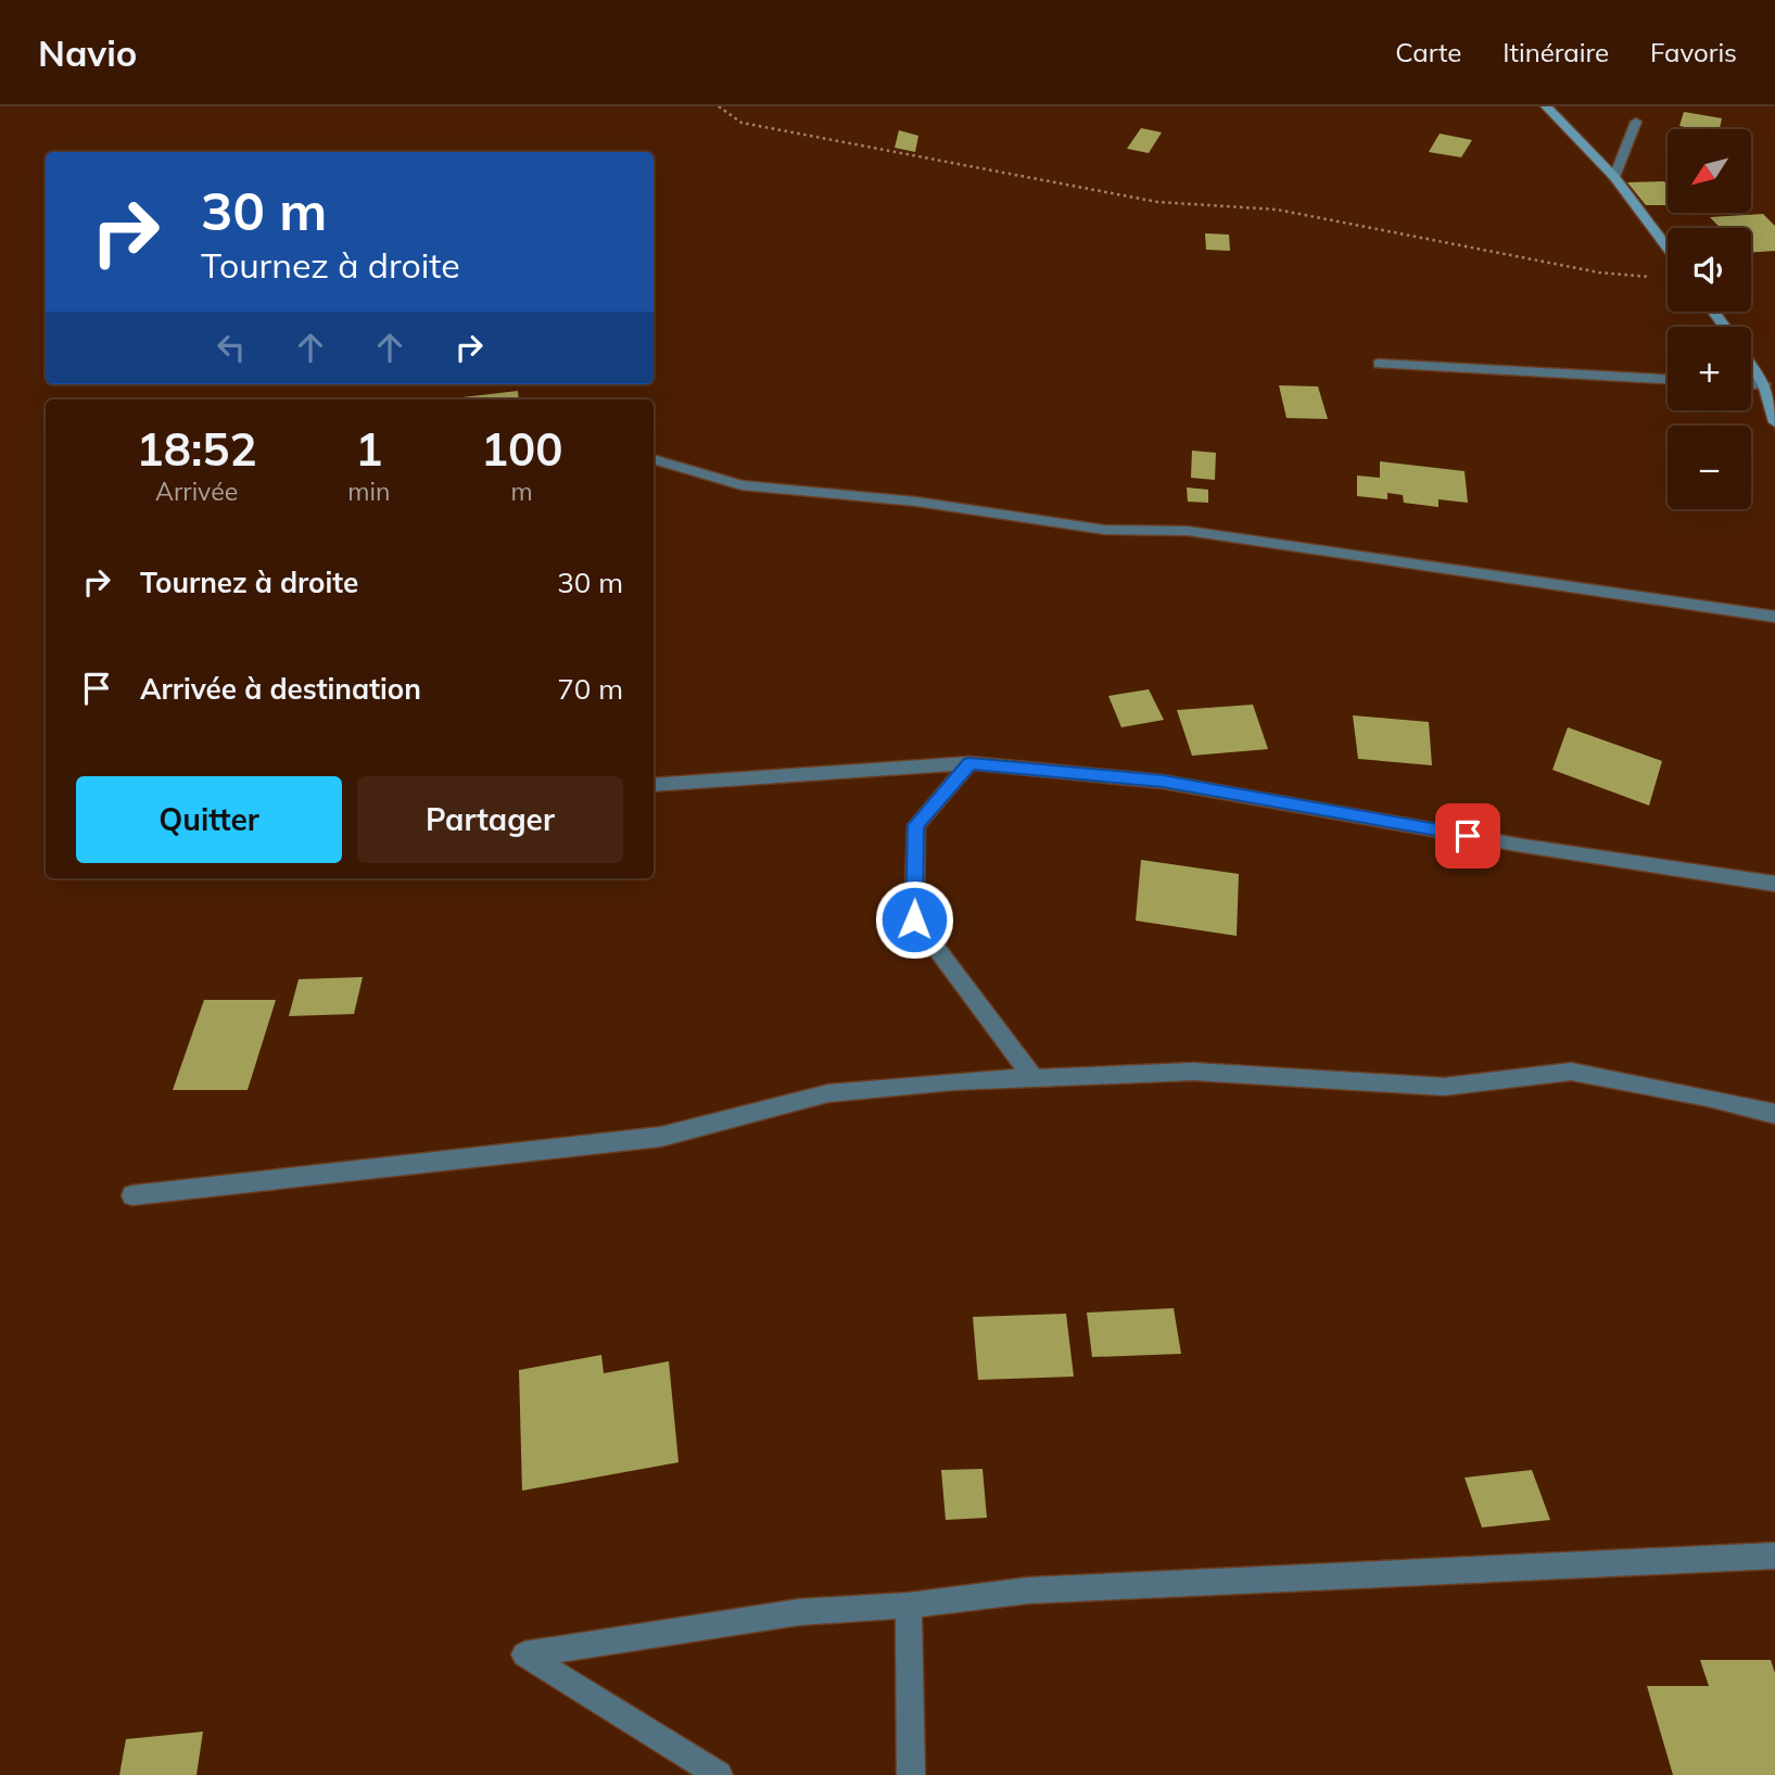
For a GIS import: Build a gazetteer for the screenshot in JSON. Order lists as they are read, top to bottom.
{
  "north": "bottom left",
  "page": {
    "header": "Navio",
    "nav": ["Carte", "Itinéraire", "Favoris"],
    "map_buttons": ["+", "−"],
    "turn": ["30 m", "Tournez à droite"],
    "eta": [
      "18:52",
      "Arrivée",
      "1",
      "min",
      "100",
      "m"
    ],
    "list": [
      {
        "name": "Tournez à droite",
        "value": "30 m"
      },
      {
        "name": "Arrivée à destination",
        "value": "70 m"
      }
    ],
    "buttons": ["Quitter", "Partager"]
  }
}
